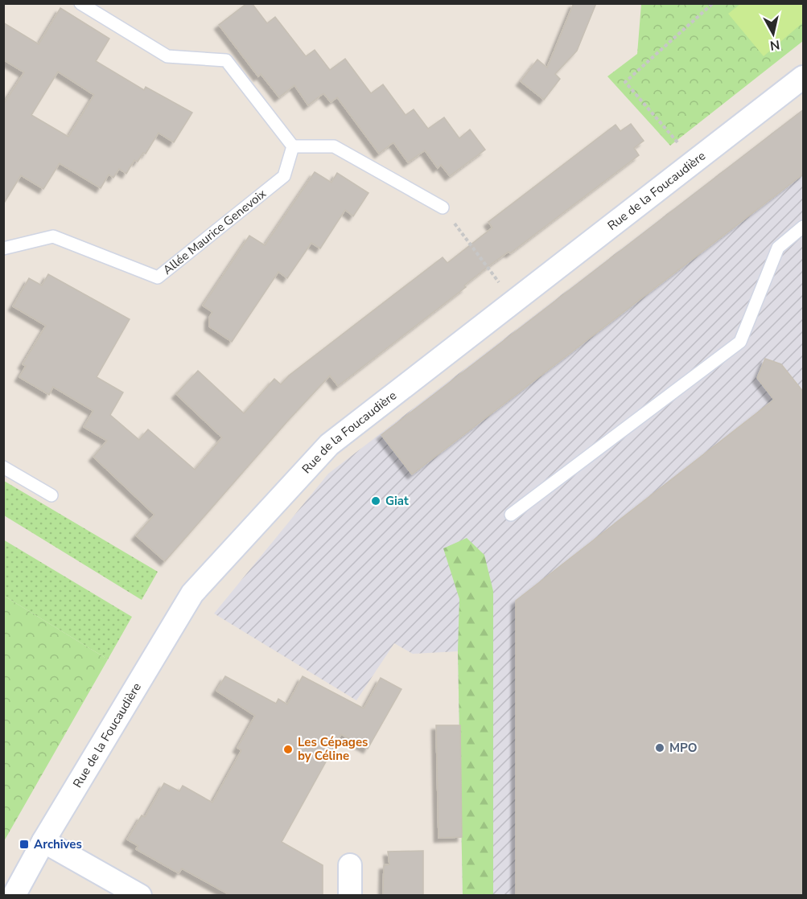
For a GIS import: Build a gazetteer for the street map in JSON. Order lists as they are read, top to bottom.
{
  "streets": {
    "street": ["Rue de la Foucaudière"],
    "lane": ["Allée Maurice Genevoix"]
  },
  "places": {
    "other": ["Giat", "MPO", "Les Cépages by Céline"],
    "transit": ["Archives"]
  },
  "north": "bottom"
}
